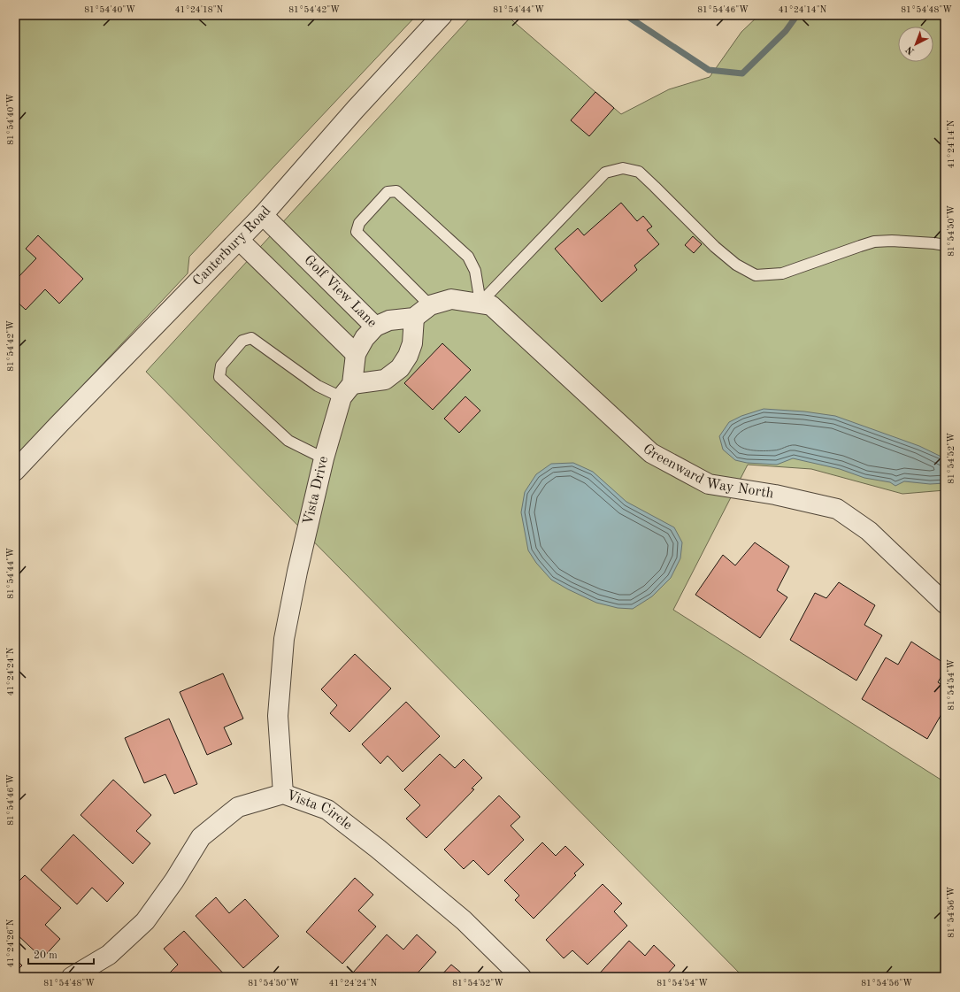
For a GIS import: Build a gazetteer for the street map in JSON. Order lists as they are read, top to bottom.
{
  "streets": {
    "street": [
      "Canterbury Road",
      "Golf View Lane",
      "Greenward Way North",
      "Vista Drive",
      "Vista Circle"
    ]
  },
  "crossings": [
    ["Canterbury Road", "Golf View Lane"],
    ["Vista Drive", "Vista Circle"]
  ],
  "scale_bar": "20 m",
  "north": "bottom left",
  "coordinates": [
    "81°54'40\"W",
    "41°24'18\"N",
    "81°54'42\"W",
    "81°54'44\"W",
    "81°54'46\"W",
    "41°24'14\"N",
    "81°54'48\"W",
    "81°54'50\"W",
    "81°54'52\"W",
    "41°24'24\"N",
    "81°54'54\"W",
    "81°54'56\"W",
    "41°24'26\"N"
  ]
}
